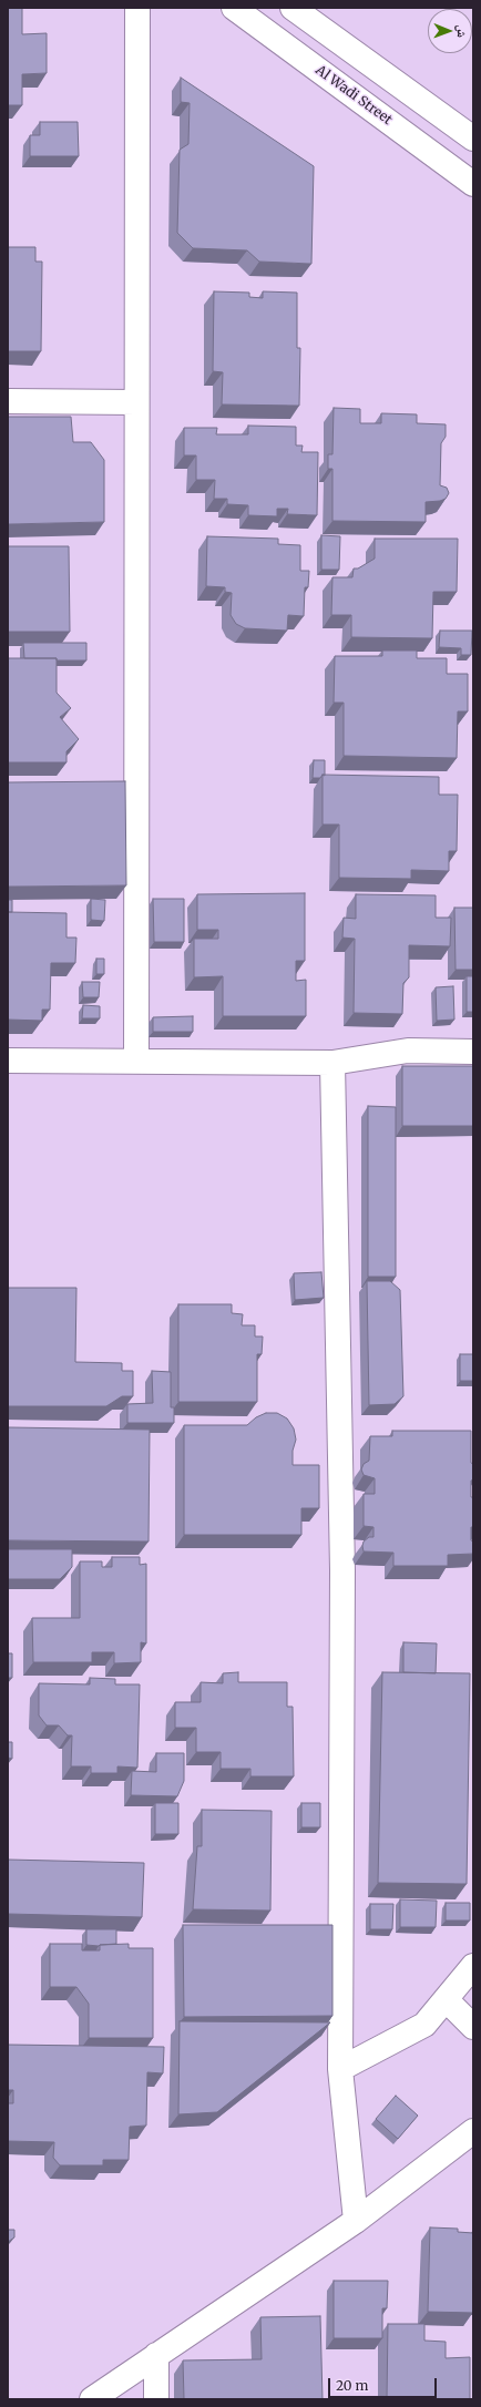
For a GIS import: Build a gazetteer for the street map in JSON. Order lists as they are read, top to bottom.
{
  "streets": {
    "street": ["Al Wadi Street"]
  },
  "scale_bar": "20 m",
  "north": "right"
}
